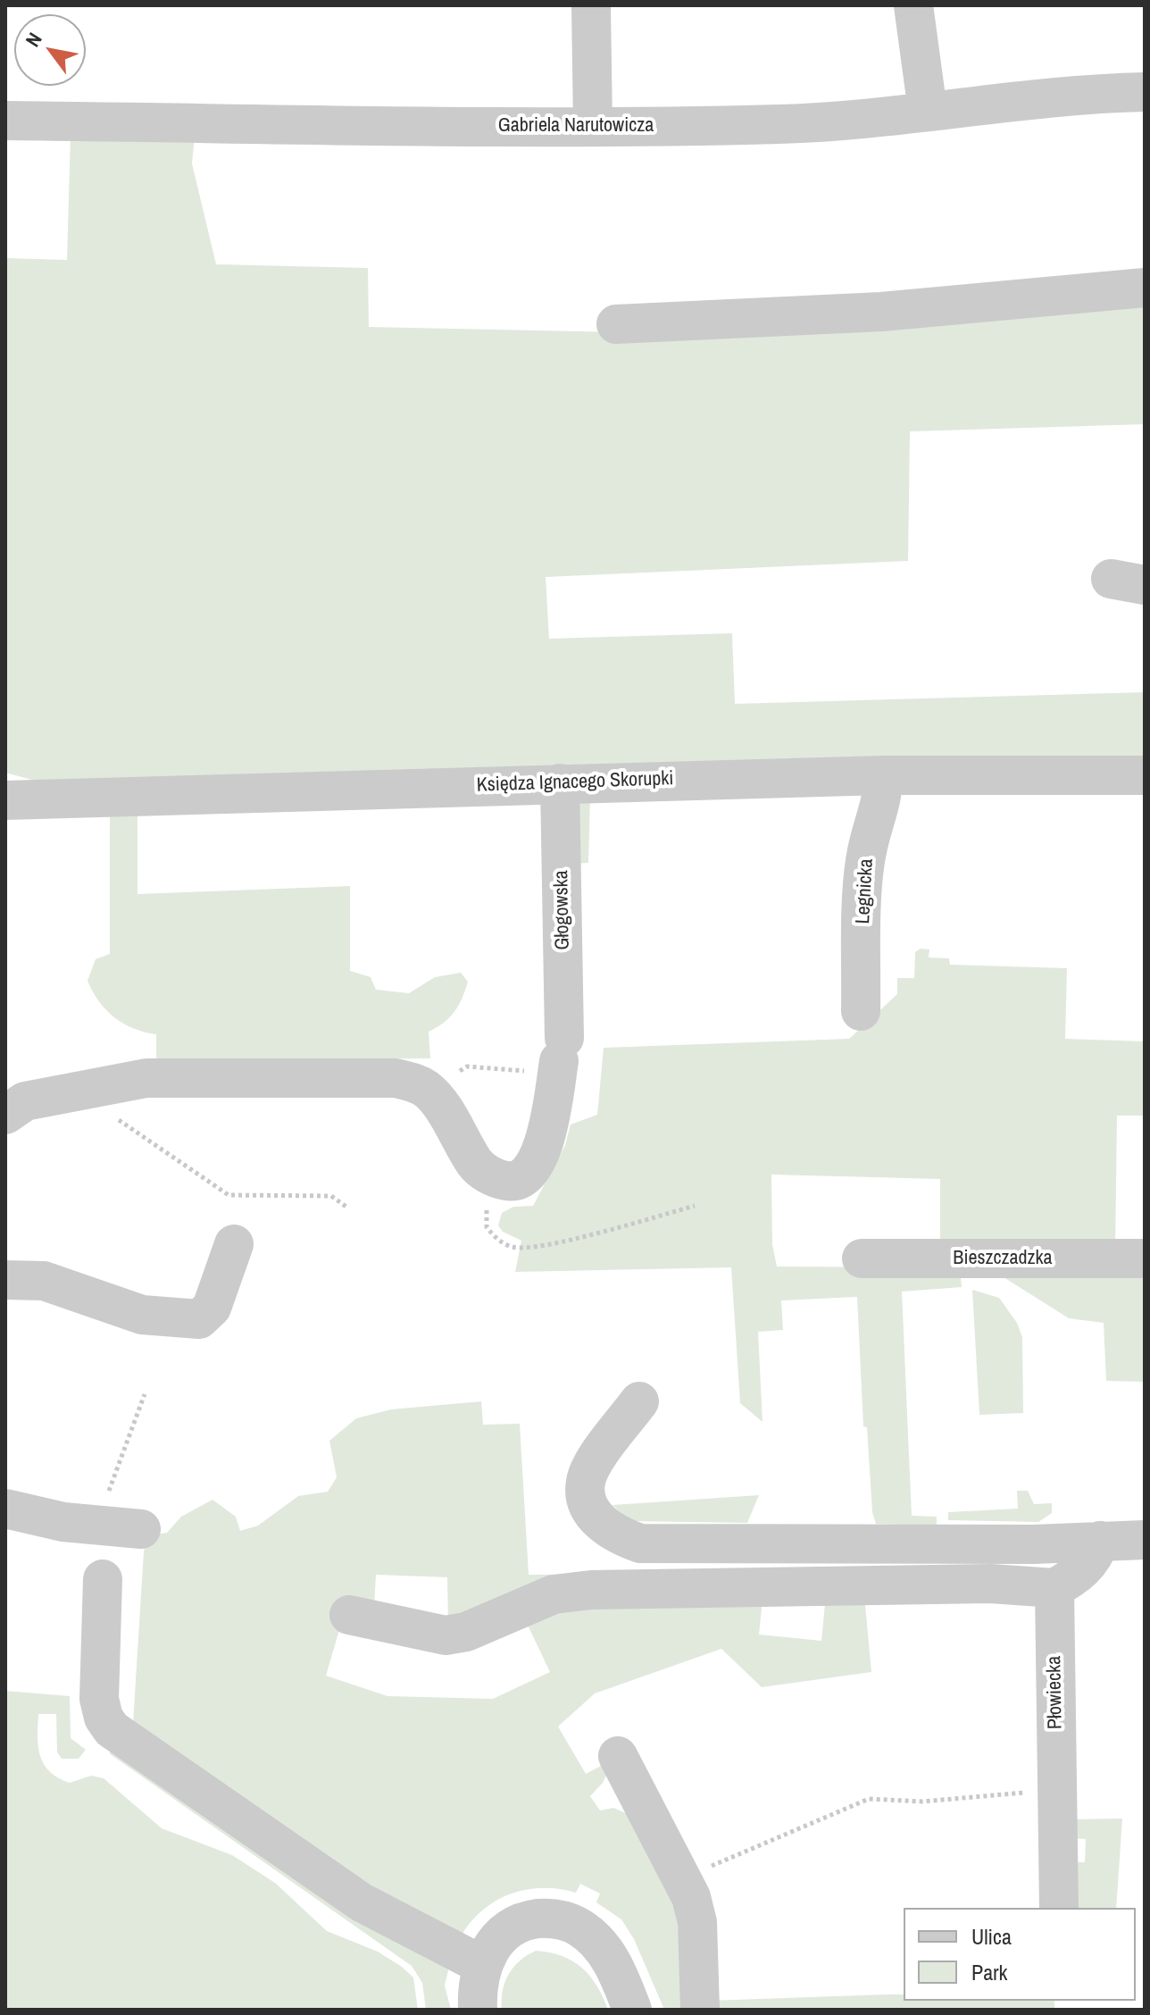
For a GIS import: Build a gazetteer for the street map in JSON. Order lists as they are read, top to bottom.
{
  "streets": {
    "street": [
      "Gabriela Narutowicza",
      "Księdza Ignacego Skorupki",
      "Legnicka",
      "Głogowska",
      "Bieszczadzka",
      "Płowiecka"
    ]
  },
  "crossings": [
    ["Księdza Ignacego Skorupki", "Legnicka"],
    ["Księdza Ignacego Skorupki", "Głogowska"]
  ],
  "legend": ["Ulica", "Park"],
  "north": "top left"
}
